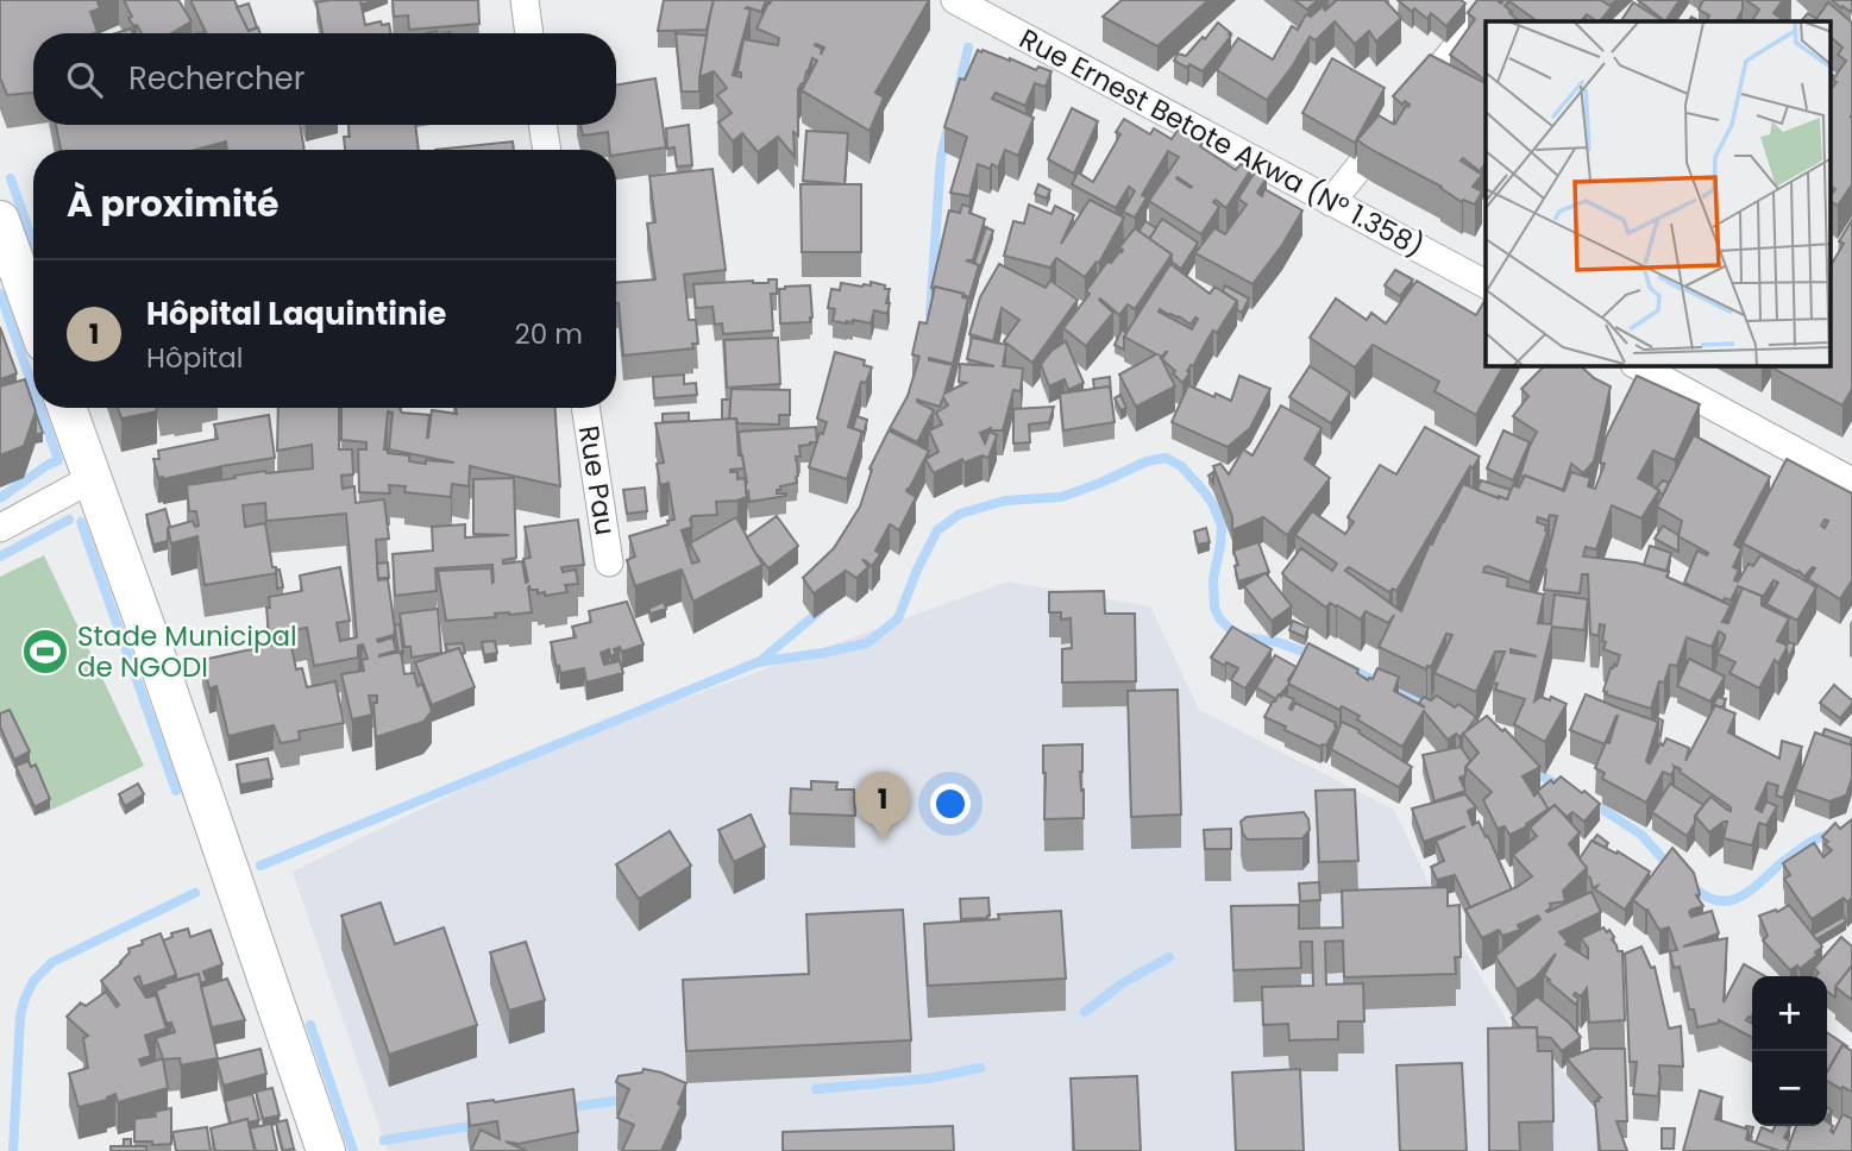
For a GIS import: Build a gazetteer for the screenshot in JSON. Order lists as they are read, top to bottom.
{
  "streets": {
    "street": ["Rue Ernest Betote Akwa (N° 1.358)", "Rue Pau"]
  },
  "places": {
    "sports": ["Stade Municipal de NGODI"]
  },
  "page": {
    "search": "Rechercher",
    "heading": "À proximité",
    "list": [
      {
        "mark": "1",
        "name": "Hôpital Laquintinie",
        "note": "Hôpital",
        "value": "20 m"
      }
    ],
    "pins": "1",
    "map_buttons": ["+", "−"]
  }
}
